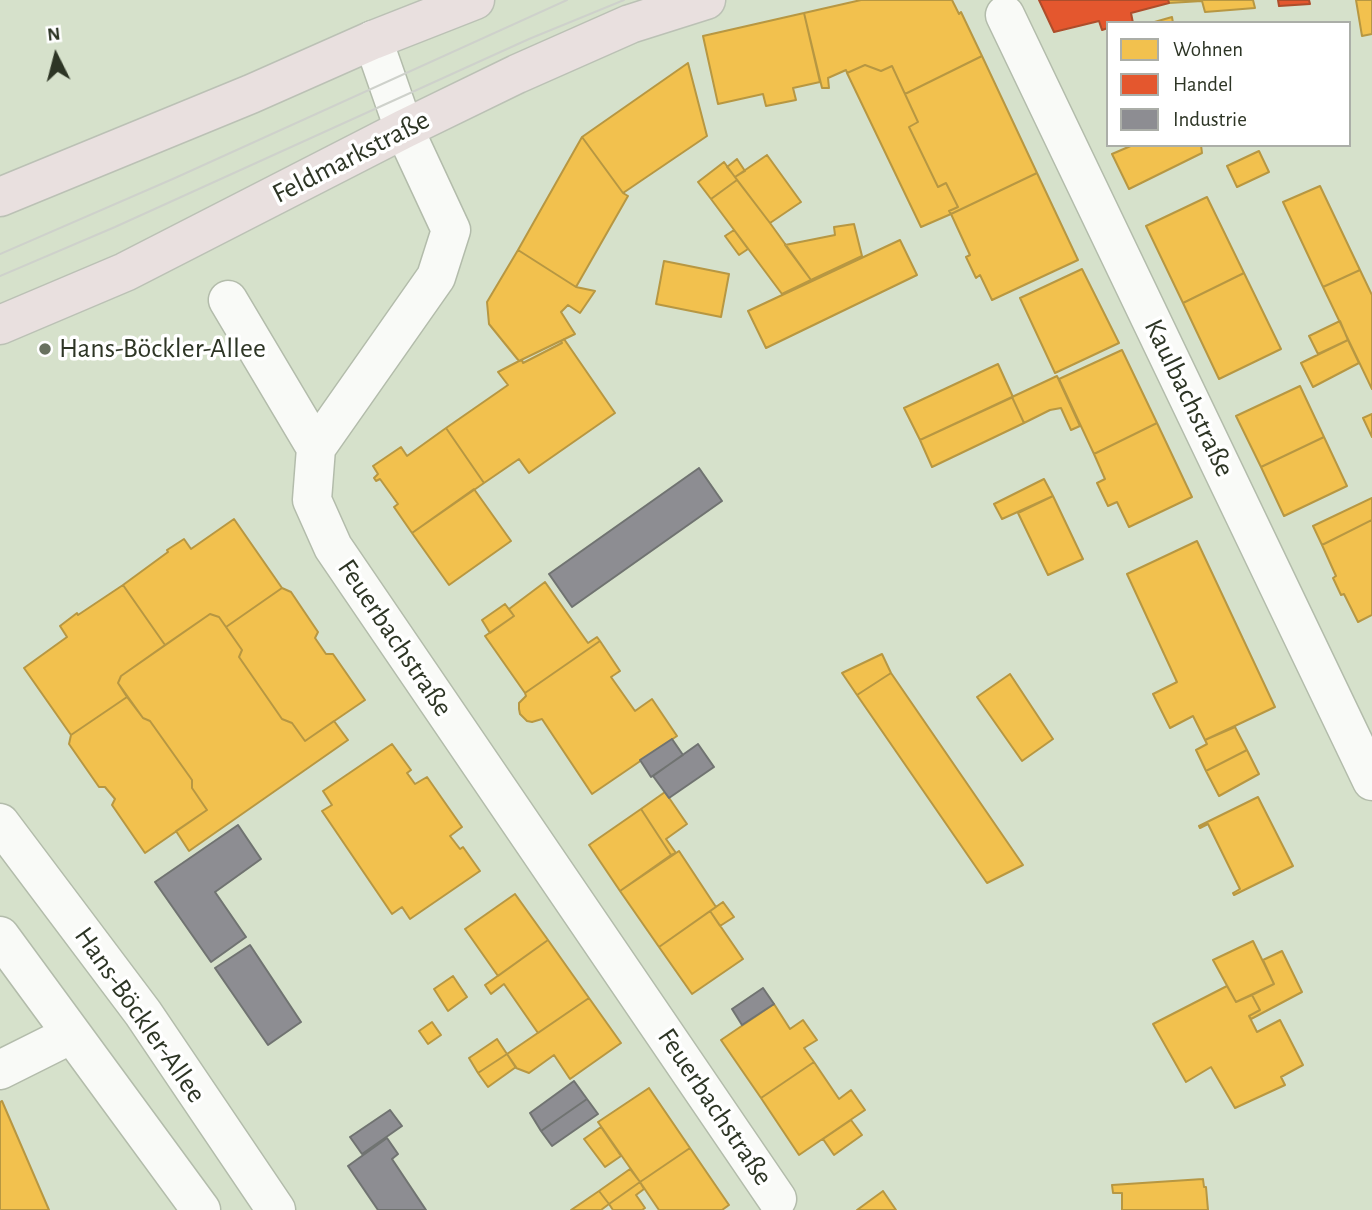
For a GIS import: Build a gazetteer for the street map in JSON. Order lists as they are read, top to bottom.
{
  "streets": {
    "main road": ["Feldmarkstraße"],
    "street": ["Kaulbachstraße", "Feuerbachstraße", "Hans-Böckler-Allee"]
  },
  "places": ["Hans-Böckler-Allee"],
  "legend": ["Wohnen", "Handel", "Industrie"],
  "north": "top"
}
